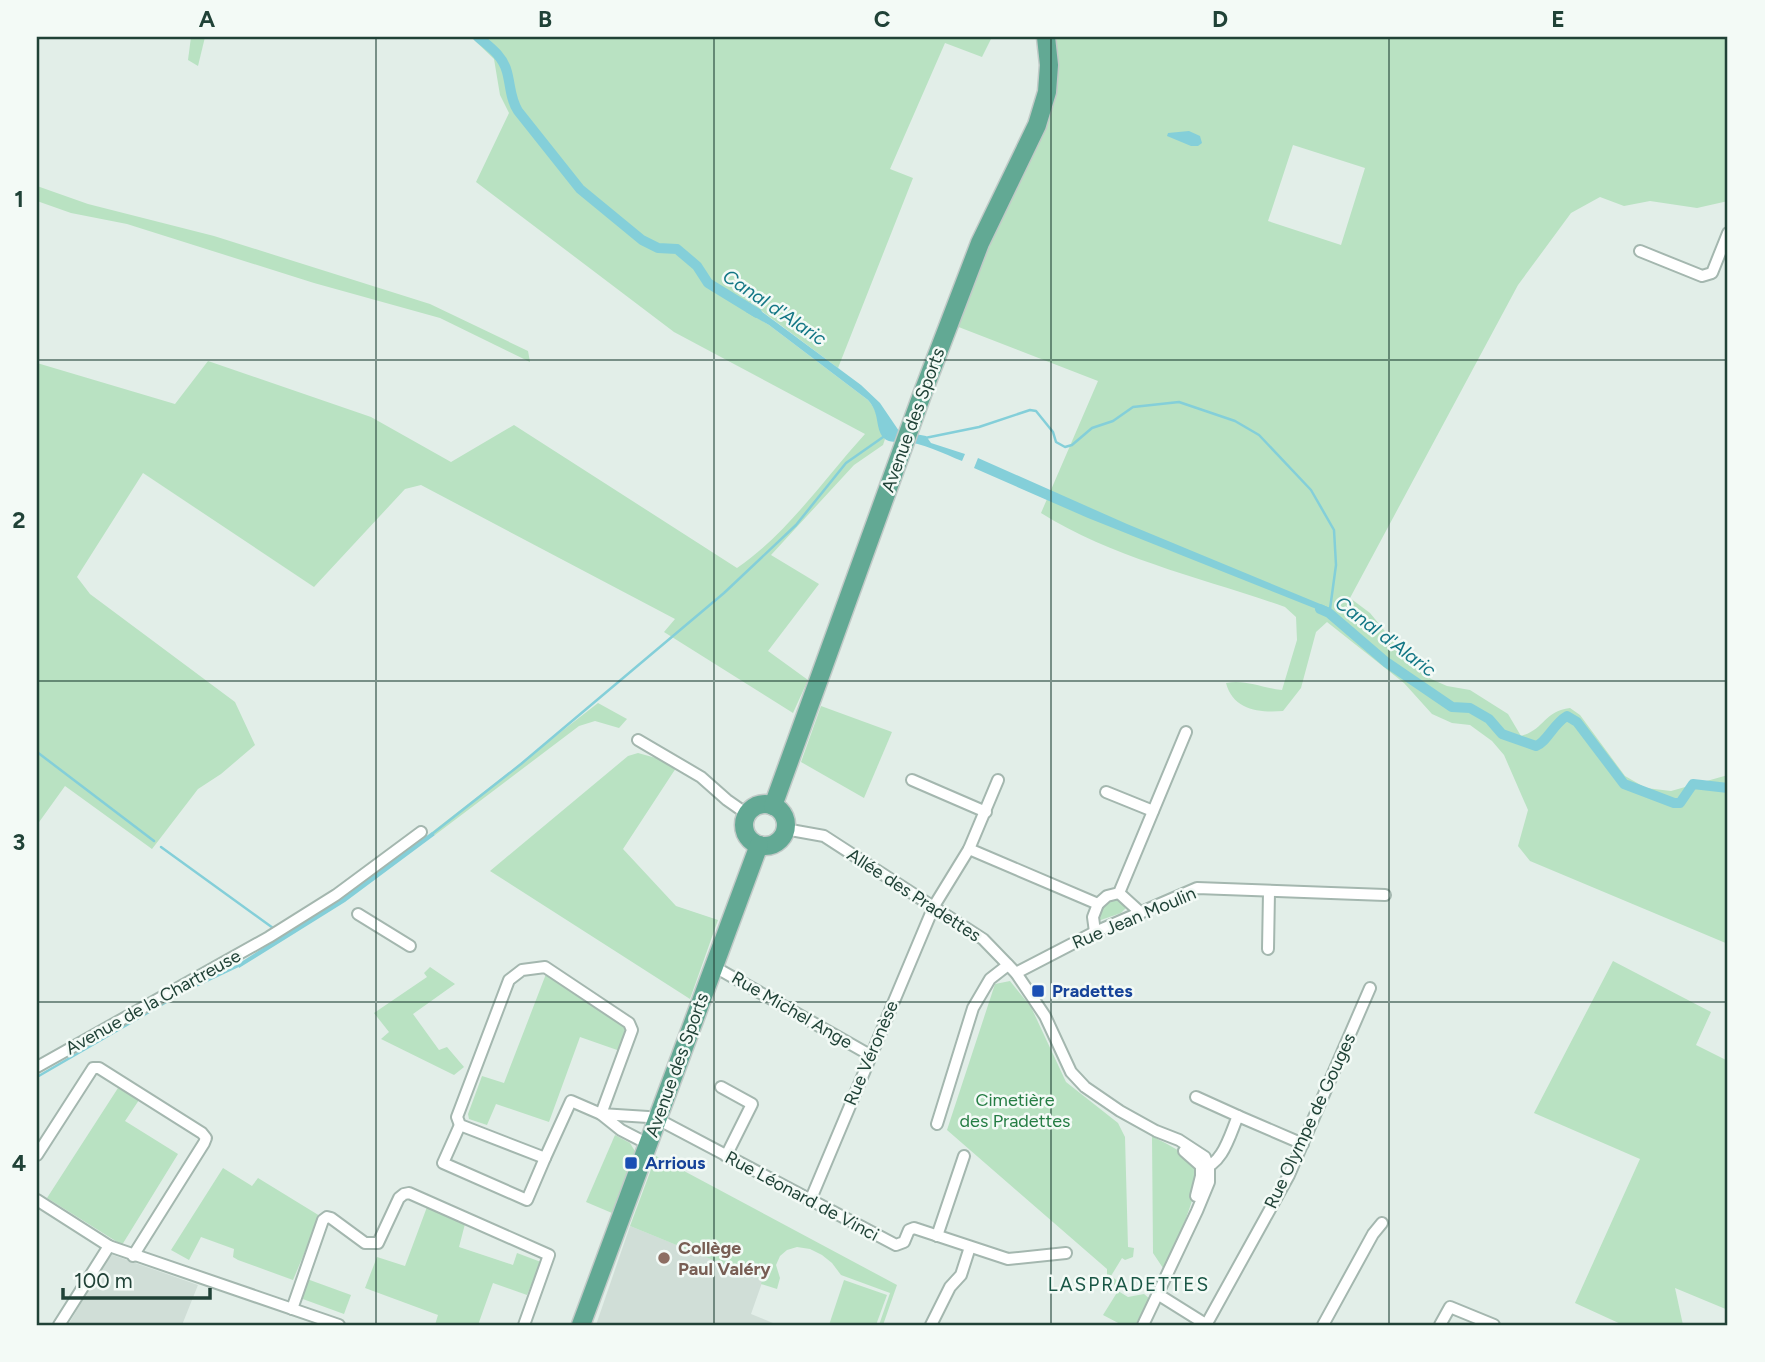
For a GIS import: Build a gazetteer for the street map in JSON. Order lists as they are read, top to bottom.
{
  "streets": {
    "main road": ["Avenue des Sports"],
    "street": [
      "Allée des Pradettes",
      "Rue Jean Moulin",
      "Avenue de la Chartreuse",
      "Rue Michel Ange",
      "Rue Véronèse",
      "Rue Olympe de Gouges",
      "Rue Léonard de Vinci"
    ]
  },
  "crossings": [
    ["Avenue des Sports", "Allée des Pradettes"],
    ["Avenue des Sports", "Rue Michel Ange"],
    ["Avenue des Sports", "Rue Léonard de Vinci"],
    ["Allée des Pradettes", "Rue Jean Moulin"],
    ["Allée des Pradettes", "Rue Véronèse"],
    ["Rue Michel Ange", "Rue Véronèse"],
    ["Rue Véronèse", "Rue Léonard de Vinci"]
  ],
  "districts": ["LASPRADETTES"],
  "water": ["Canal d'Alaric"],
  "parks": ["Cimetière des Pradettes"],
  "places": {
    "transit": ["Pradettes", "Arrious"],
    "other": ["Collège Paul Valéry"]
  },
  "scale_bar": "100 m",
  "grid": {
    "columns": [
      "A",
      "B",
      "C",
      "D",
      "E"
    ],
    "rows": [
      "1",
      "2",
      "3",
      "4"
    ]
  }
}
